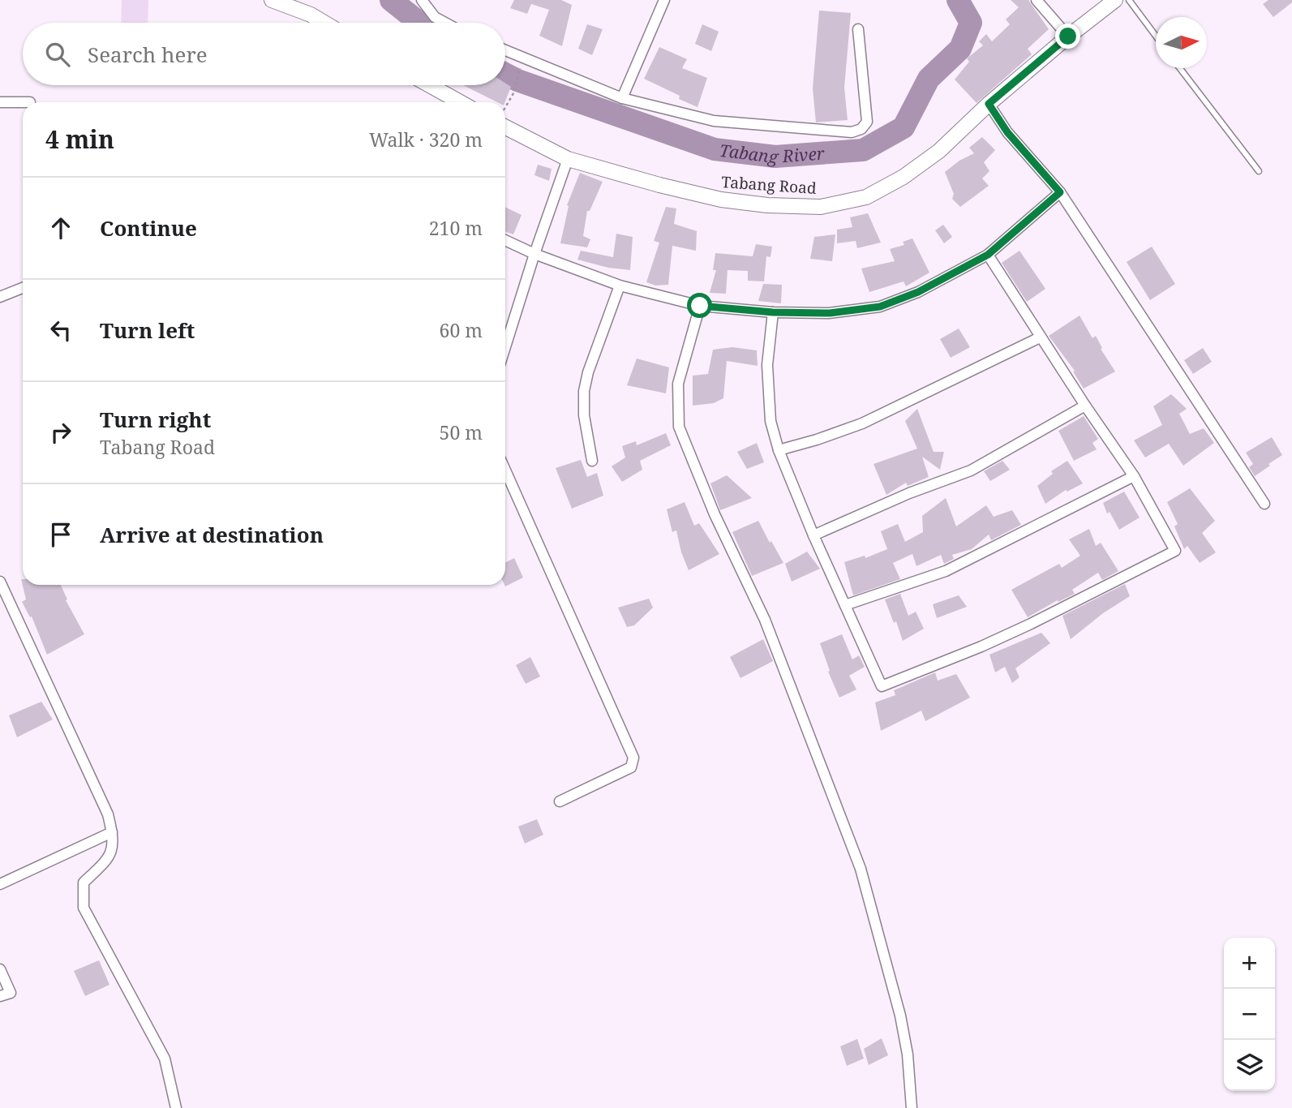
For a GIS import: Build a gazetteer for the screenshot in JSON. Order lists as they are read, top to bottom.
{
  "streets": {
    "main road": ["Tabang Road"]
  },
  "water": ["Tabang River"],
  "north": "right",
  "page": {
    "search": "Search here",
    "heading": ["4 min", "Walk · 320 m"],
    "list": [
      ["Continue", "210 m"],
      ["Turn left", "60 m"],
      ["Turn right", "Tabang Road", "50 m"],
      "Arrive at destination"
    ],
    "map_buttons": ["+", "−"]
  }
}
